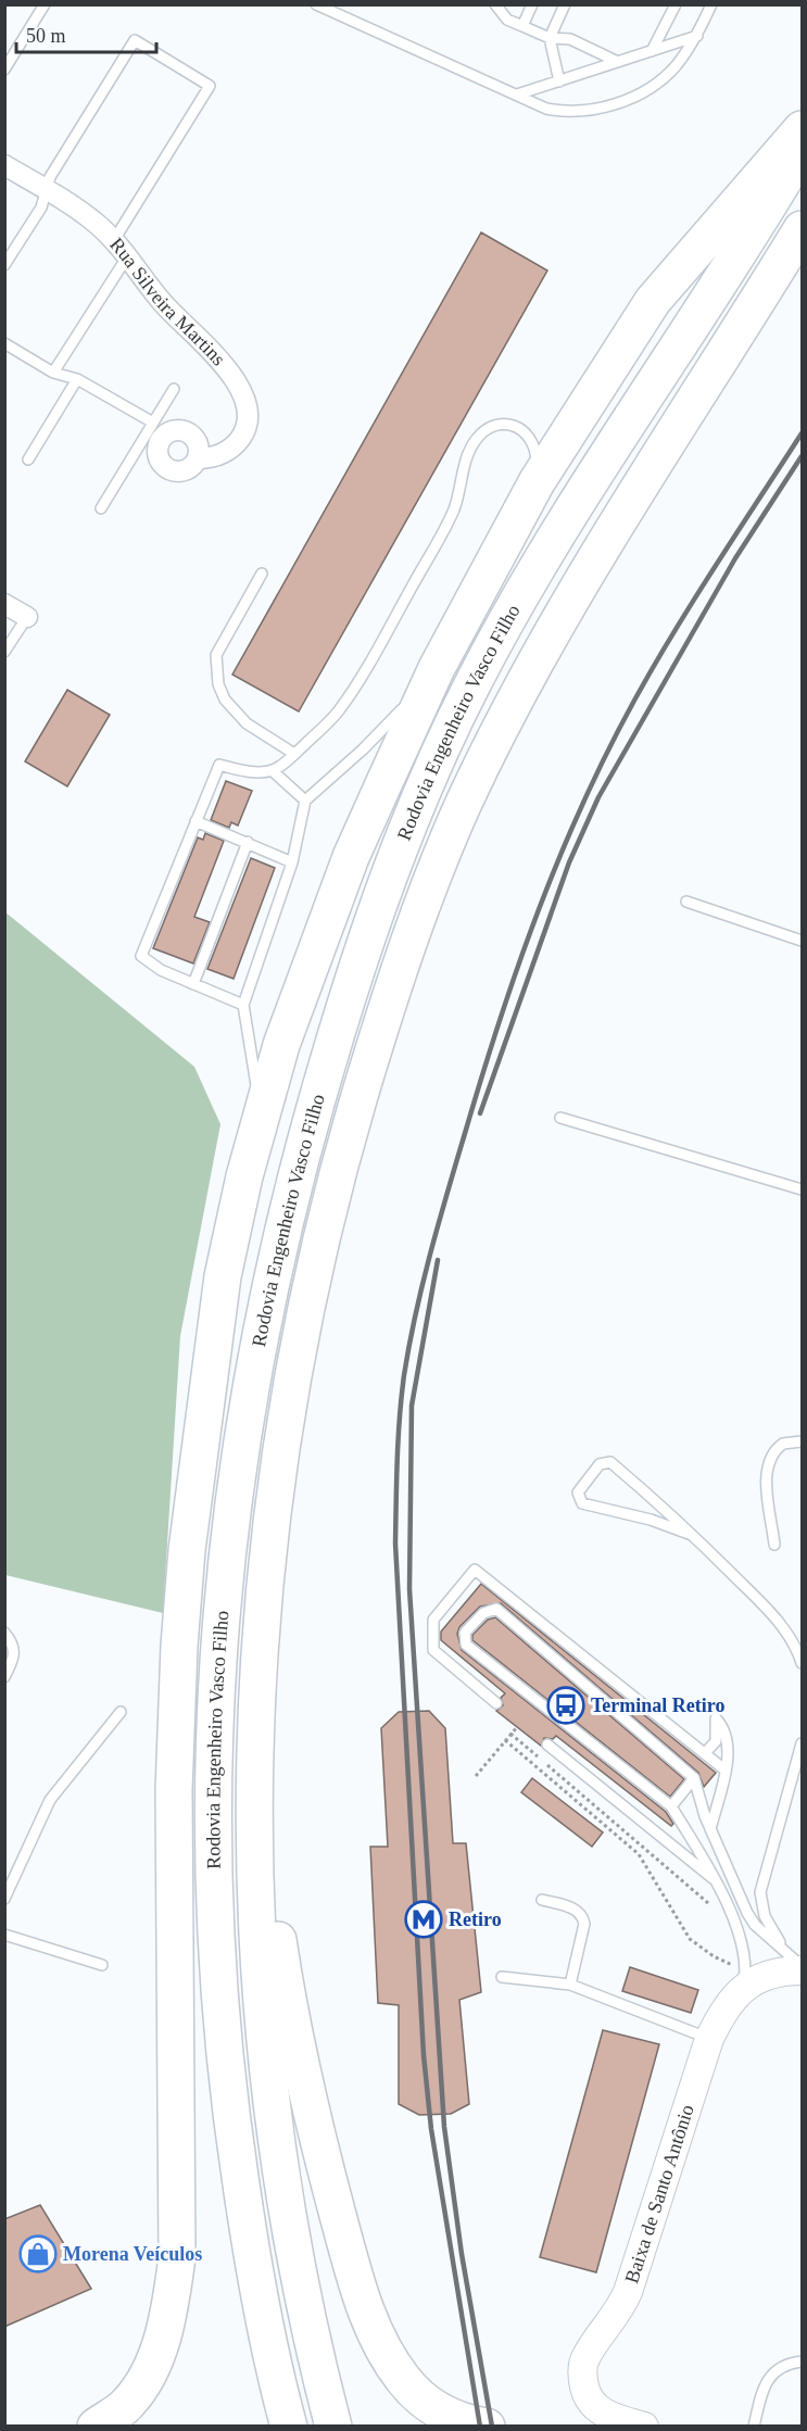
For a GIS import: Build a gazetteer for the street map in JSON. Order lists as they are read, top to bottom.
{
  "streets": {
    "highway": ["Rodovia Engenheiro Vasco Filho"],
    "main road": ["Baixa de Santo Antônio"],
    "street": ["Rua Silveira Martins"]
  },
  "places": {
    "bus stop": ["Terminal Retiro"],
    "metro station": ["Retiro"],
    "shop": ["Morena Veículos"]
  },
  "scale_bar": "50 m"
}
